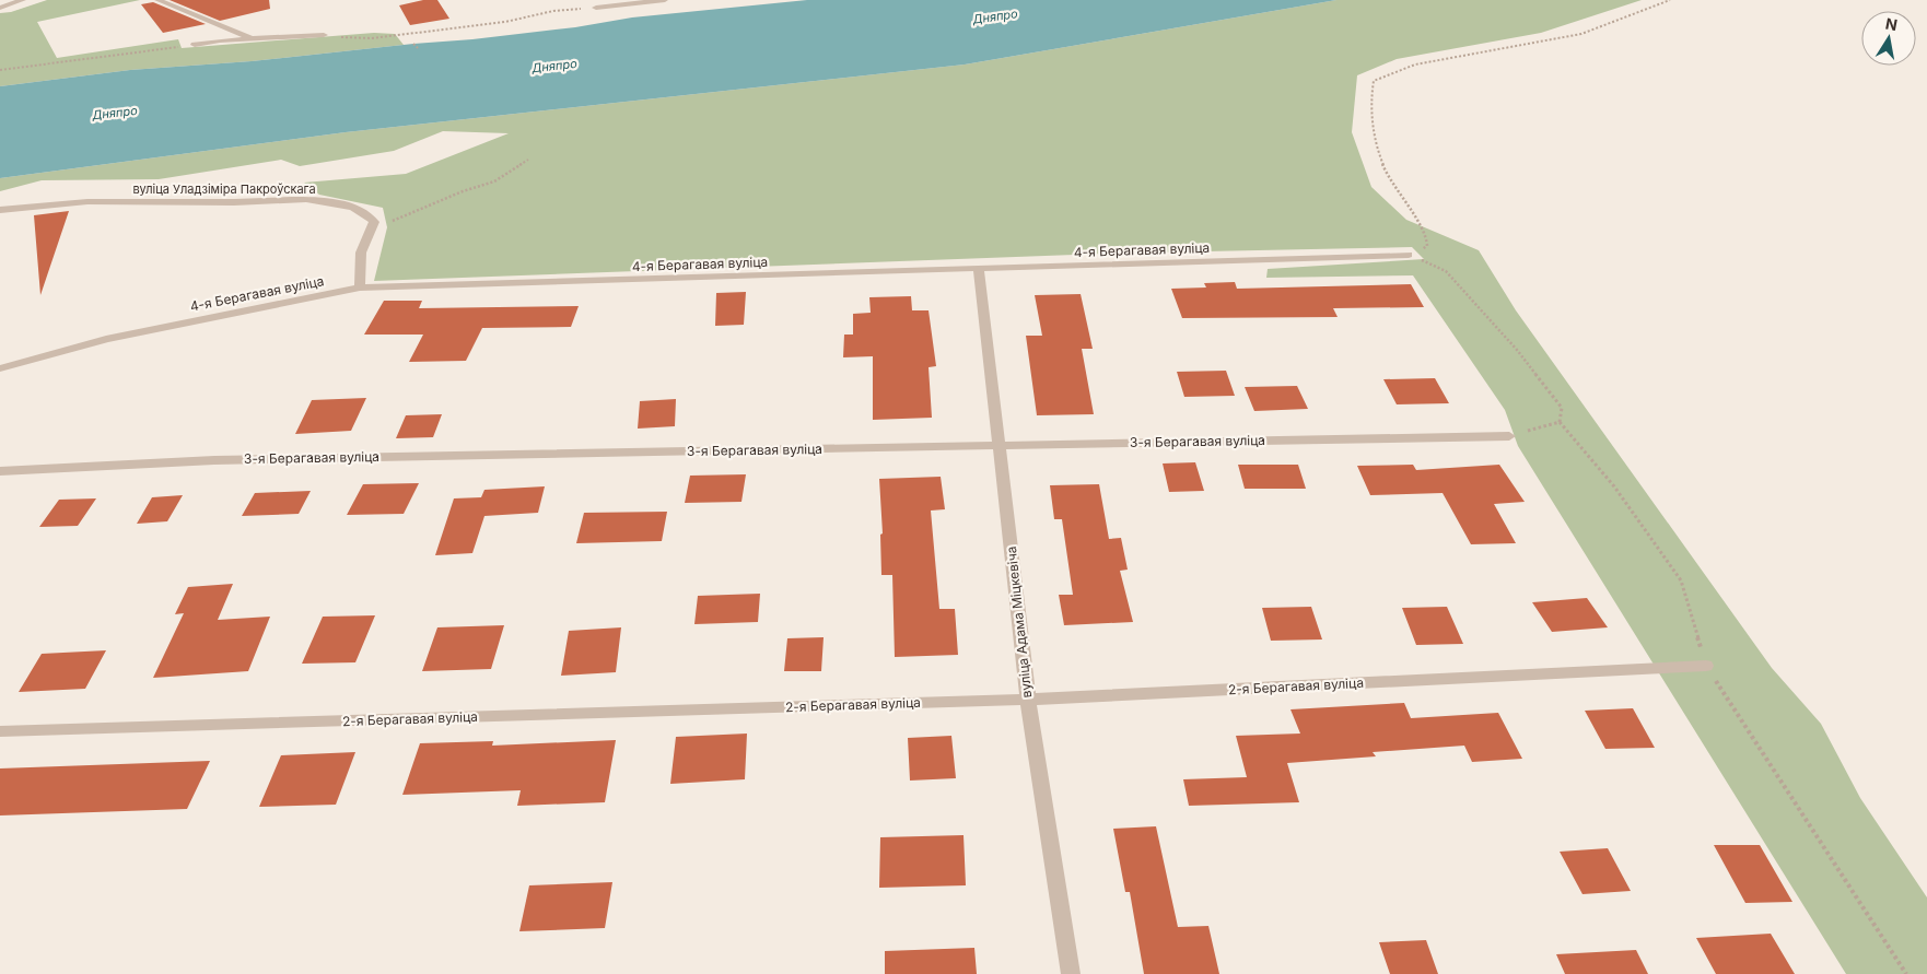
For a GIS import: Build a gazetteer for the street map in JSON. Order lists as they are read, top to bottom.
{
  "streets": {
    "street": [
      "вуліца Уладзіміра Пакроўскага",
      "4-я Берагавая вуліца",
      "3-я Берагавая вуліца",
      "вуліца Адама Міцкевіча",
      "2-я Берагавая вуліца"
    ]
  },
  "crossings": [
    ["4-я Берагавая вуліца", "вуліца Адама Міцкевіча"],
    ["3-я Берагавая вуліца", "вуліца Адама Міцкевіча"],
    ["вуліца Адама Міцкевіча", "2-я Берагавая вуліца"]
  ],
  "water": ["Дняпро"],
  "north": "top"
}
